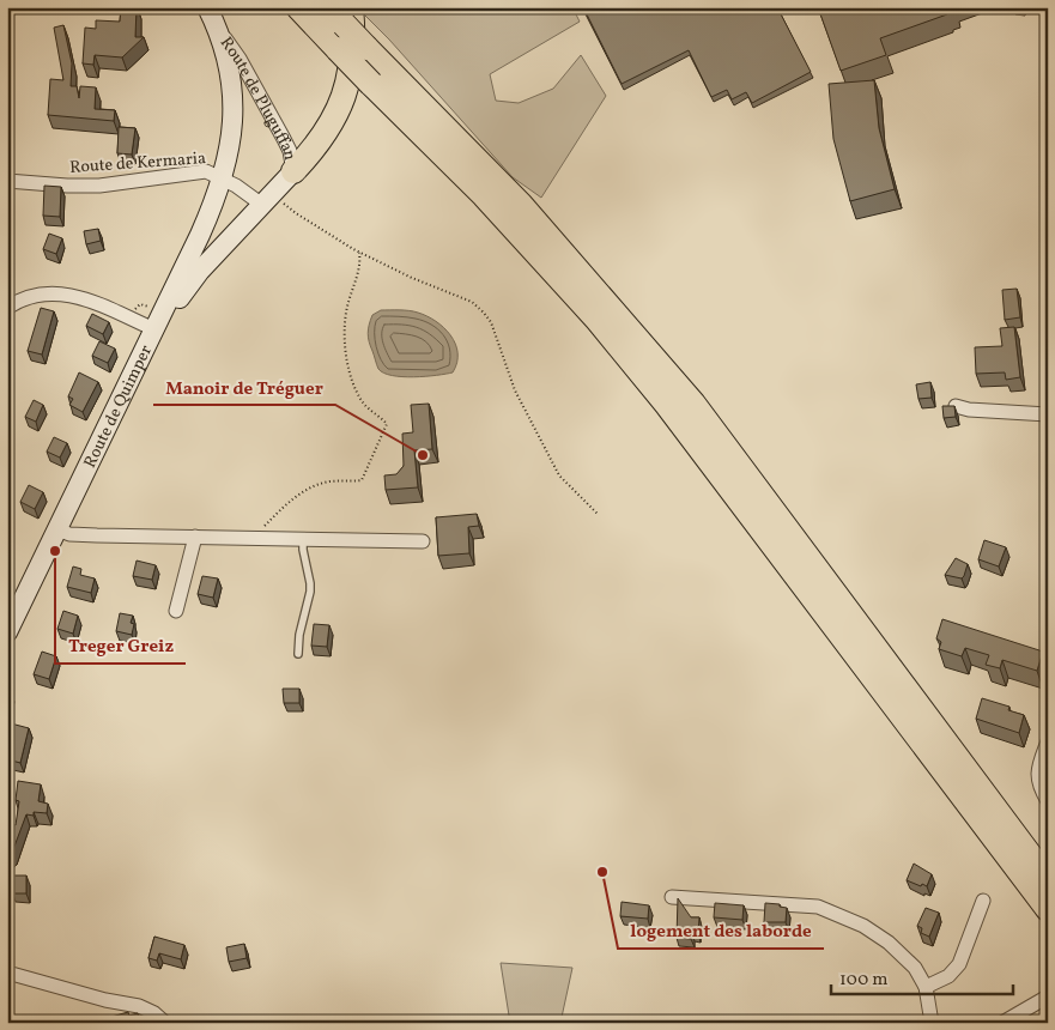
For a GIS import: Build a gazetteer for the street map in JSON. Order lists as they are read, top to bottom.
{
  "streets": {
    "main road": ["Route de Pluguffan", "Route de Quimper"],
    "street": ["Route de Kermaria"]
  },
  "crossings": [
    ["Route de Pluguffan", "Route de Kermaria"],
    ["Route de Pluguffan", "Route de Quimper"],
    ["Route de Kermaria", "Route de Quimper"]
  ],
  "places": ["Manoir de Tréguer", "Treger Greiz", "logement des laborde"],
  "scale_bar": "100 m"
}
